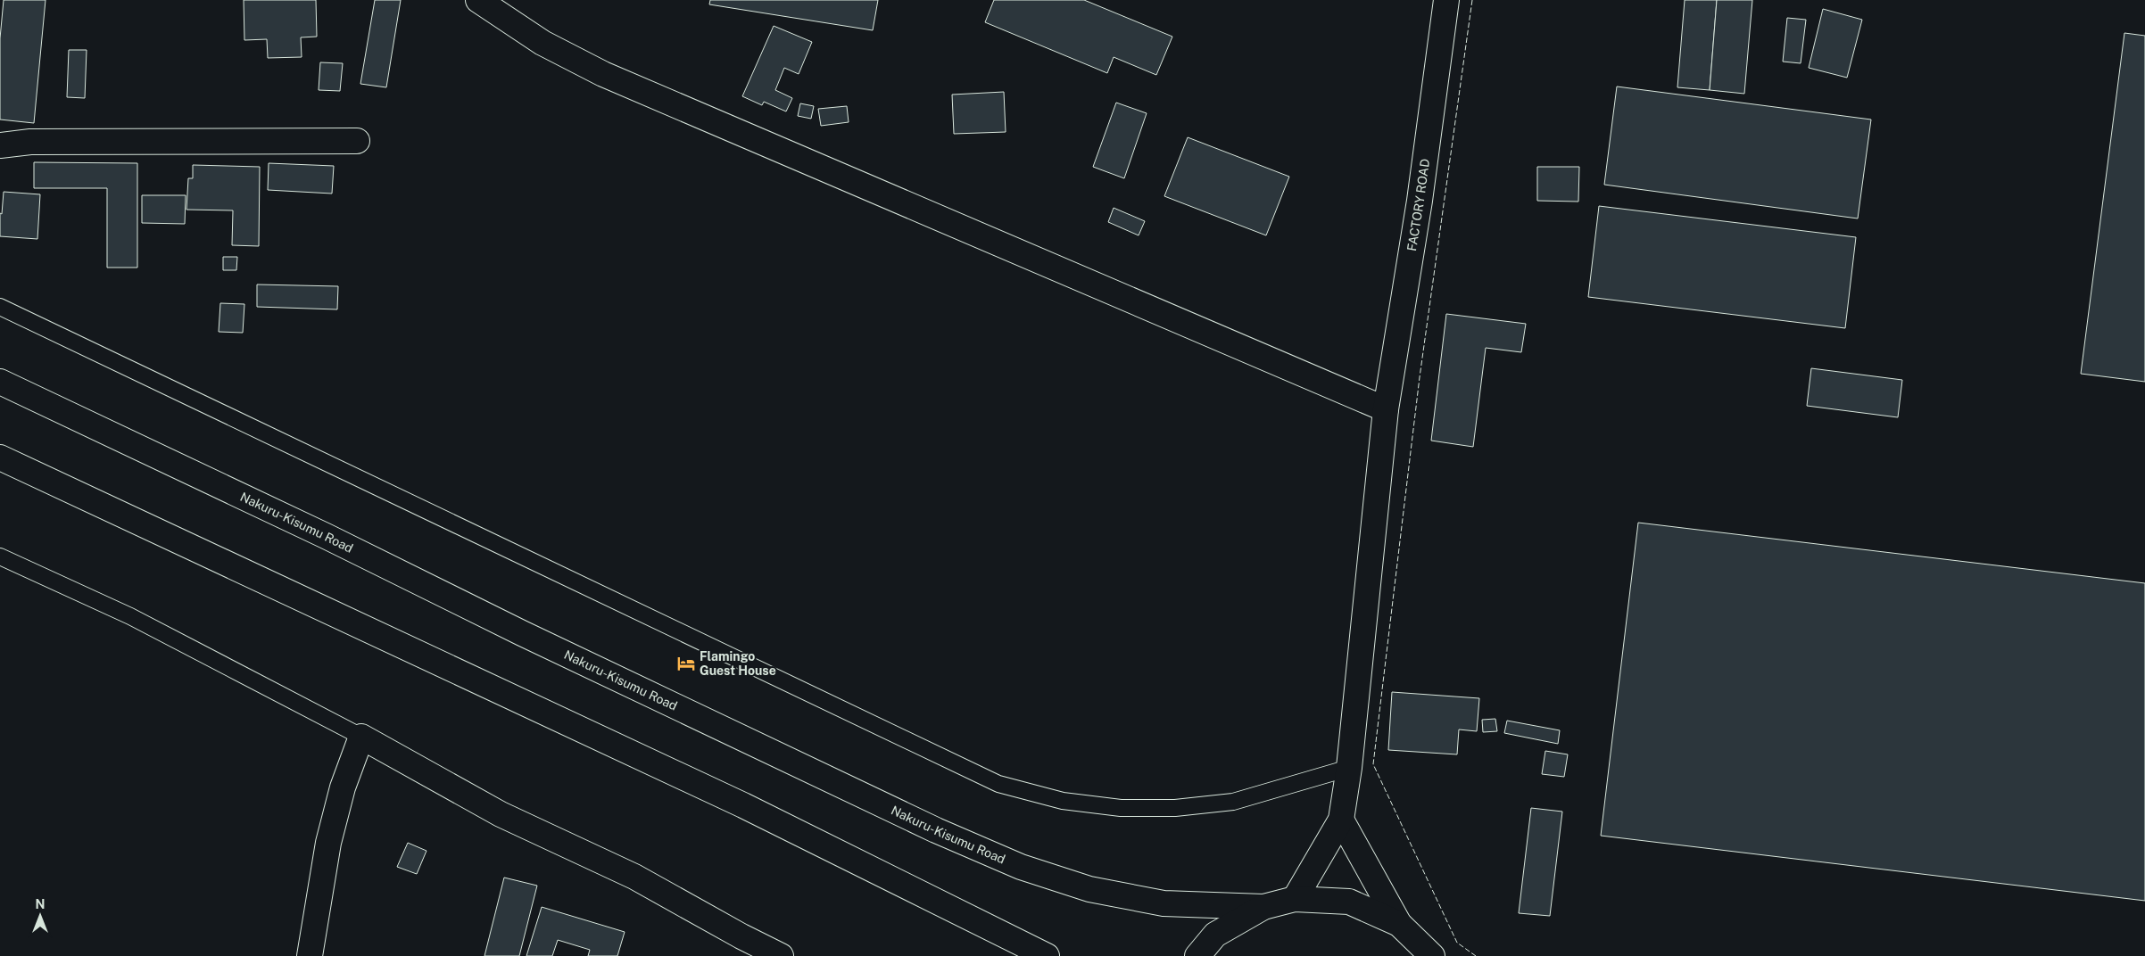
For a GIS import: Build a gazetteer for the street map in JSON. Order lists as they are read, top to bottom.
{
  "streets": {
    "main road": ["FACTORY ROAD", "Nakuru-Kisumu Road"]
  },
  "places": {
    "hotel": ["Flamingo Guest House"]
  },
  "north": "top"
}
